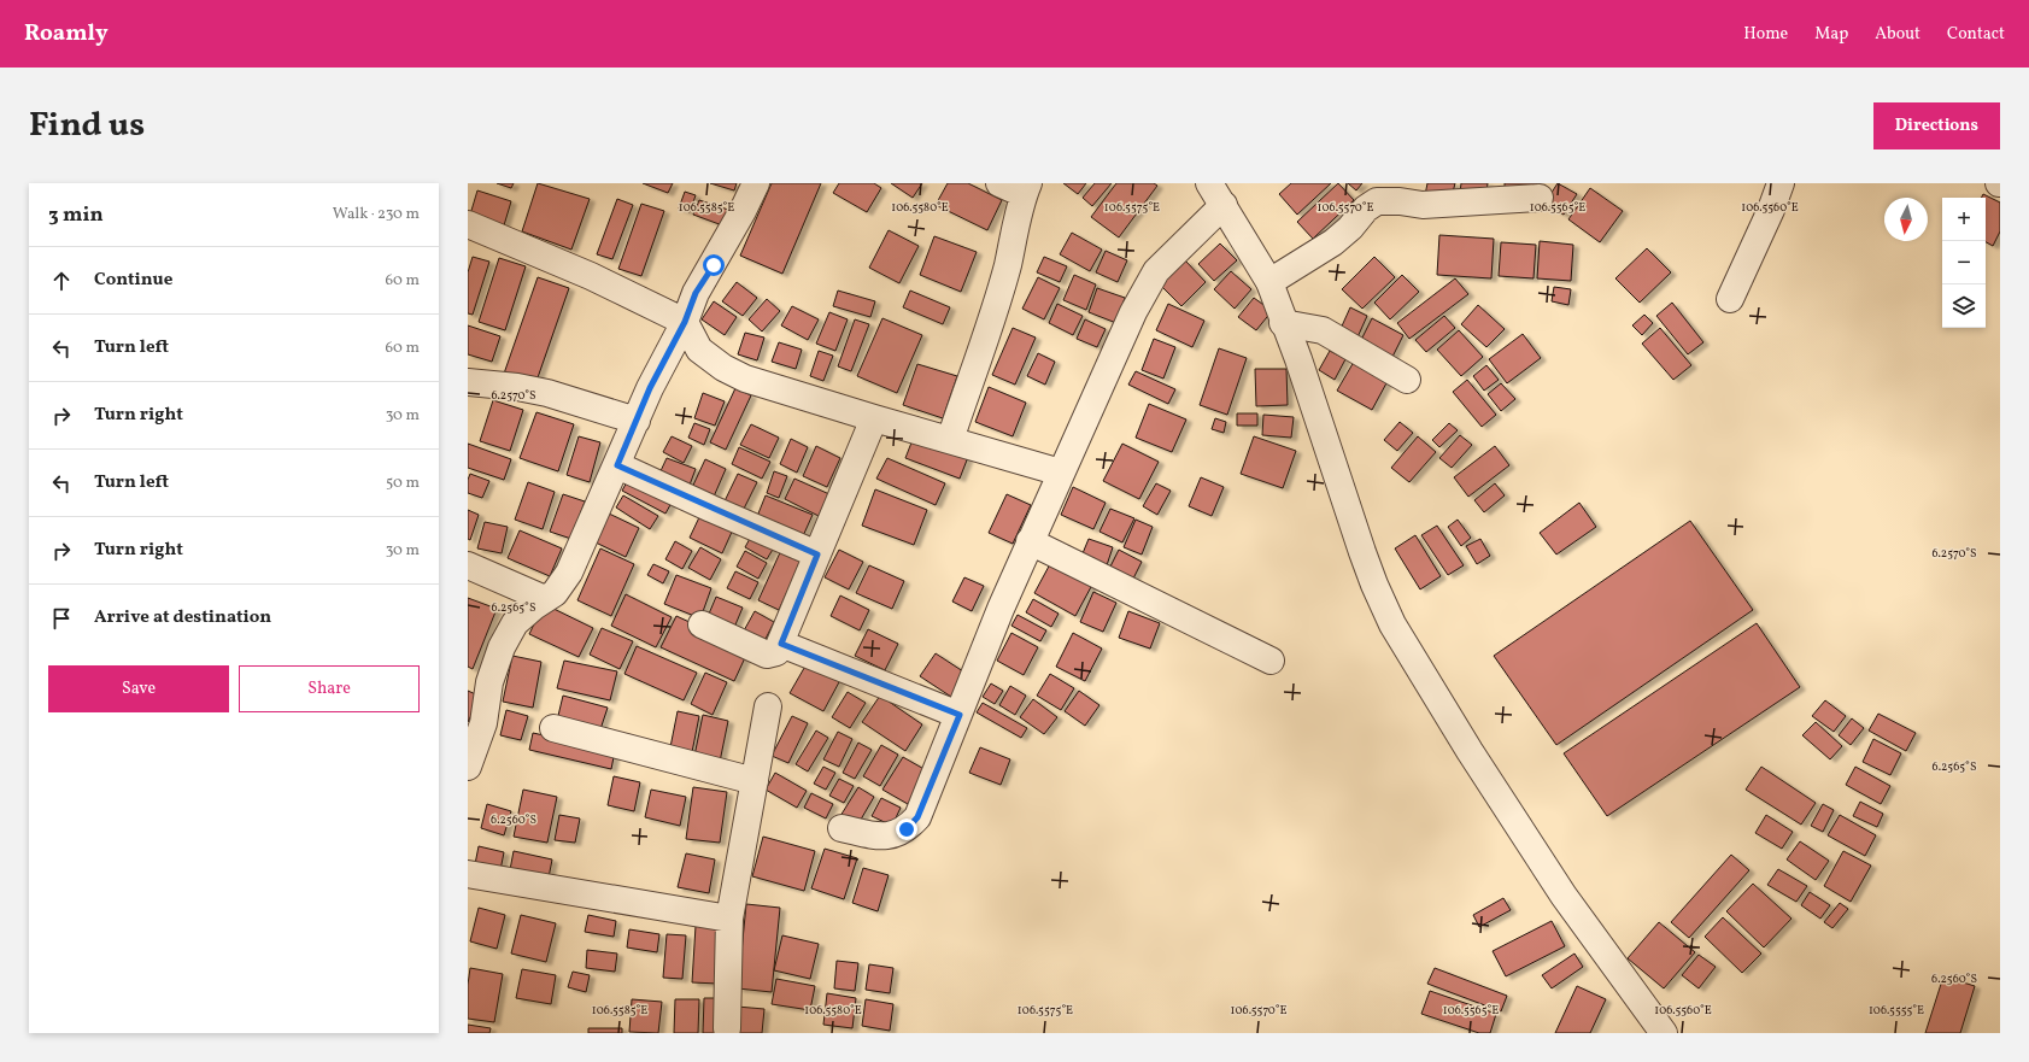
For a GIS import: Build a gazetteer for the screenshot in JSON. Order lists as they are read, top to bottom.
{
  "north": "bottom",
  "page": {
    "header": "Roamly",
    "nav": [
      "Home",
      "Map",
      "About",
      "Contact"
    ],
    "title": "Find us",
    "buttons": [
      "Directions",
      ["Save", "Share"]
    ],
    "heading": ["3 min", "Walk · 230 m"],
    "map_buttons": ["+", "−"],
    "list": [
      ["Continue", "60 m"],
      ["Turn left", "60 m"],
      ["Turn right", "30 m"],
      ["Turn left", "50 m"],
      ["Turn right", "30 m"],
      "Arrive at destination"
    ]
  },
  "coordinates": [
    "106.5585°E",
    "106.5580°E",
    "106.5575°E",
    "106.5570°E",
    "106.5565°E",
    "106.5560°E",
    "6.2570°S",
    "6.2565°S",
    "6.2560°S",
    "106.5555°E"
  ]
}
